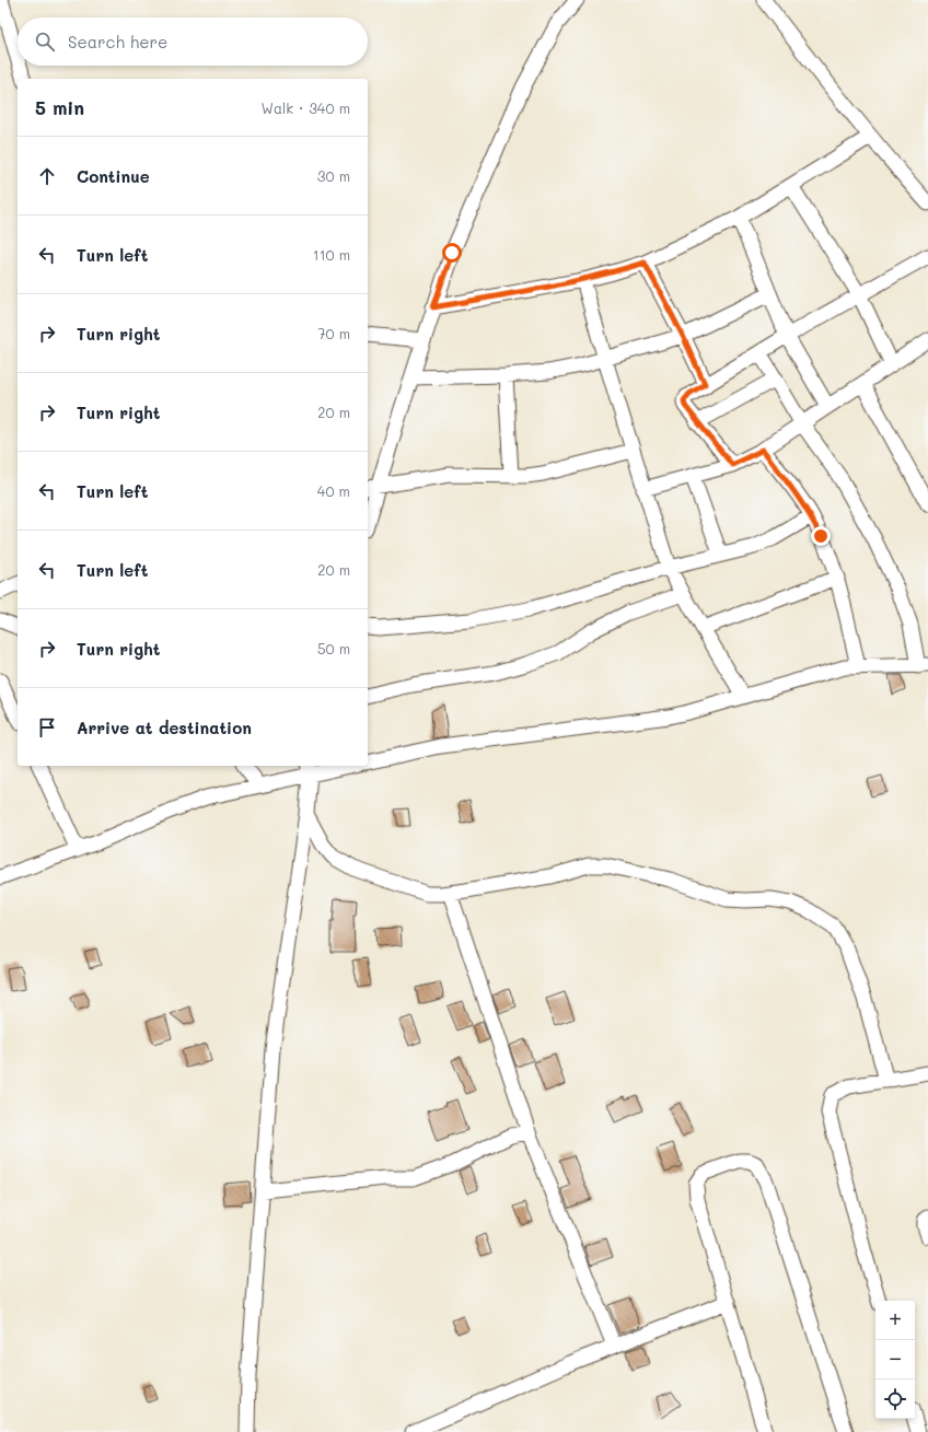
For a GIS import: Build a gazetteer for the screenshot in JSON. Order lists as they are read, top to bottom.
{
  "page": {
    "search": "Search here",
    "heading": ["5 min", "Walk · 340 m"],
    "list": [
      ["Continue", "30 m"],
      ["Turn left", "110 m"],
      ["Turn right", "70 m"],
      ["Turn right", "20 m"],
      ["Turn left", "40 m"],
      ["Turn left", "20 m"],
      ["Turn right", "50 m"],
      "Arrive at destination"
    ],
    "map_buttons": ["+", "−"]
  }
}
